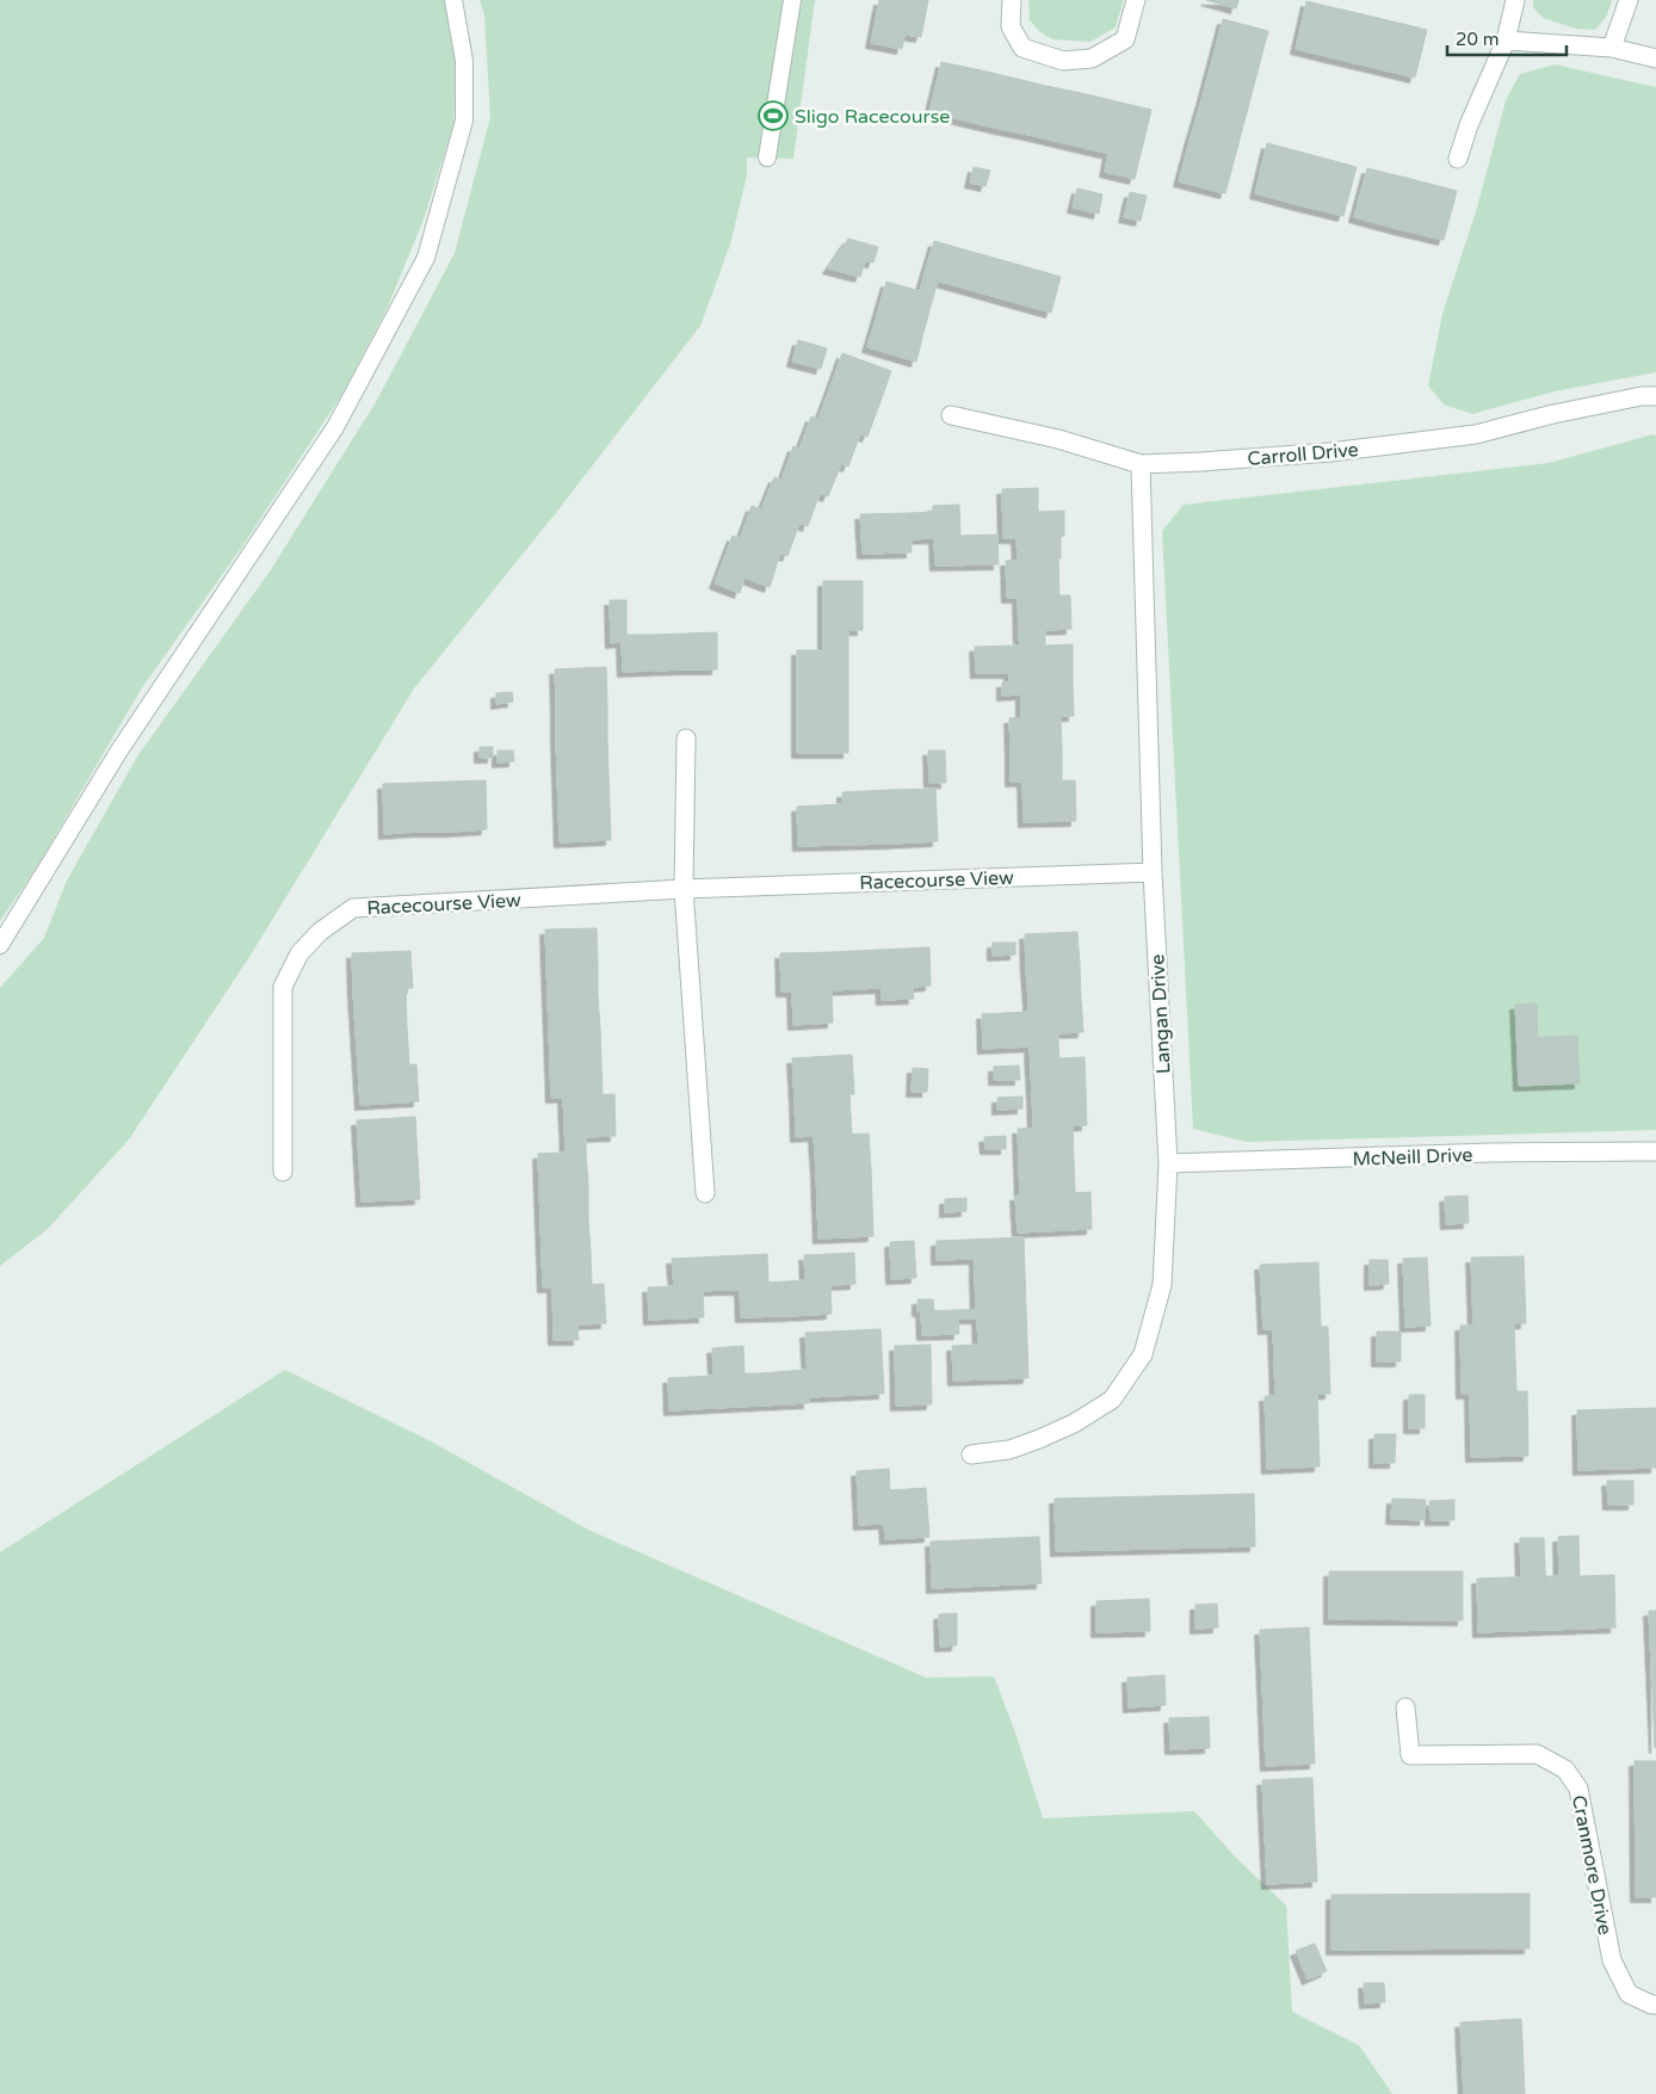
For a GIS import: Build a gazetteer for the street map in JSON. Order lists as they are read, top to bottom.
{
  "streets": {
    "street": [
      "Carroll Drive",
      "Racecourse View",
      "Langan Drive",
      "McNeill Drive",
      "Cranmore Drive"
    ]
  },
  "crossings": [
    ["Carroll Drive", "Langan Drive"],
    ["Racecourse View", "Langan Drive"],
    ["Langan Drive", "McNeill Drive"]
  ],
  "places": {
    "sports": ["Sligo Racecourse"]
  },
  "scale_bar": "20 m"
}
